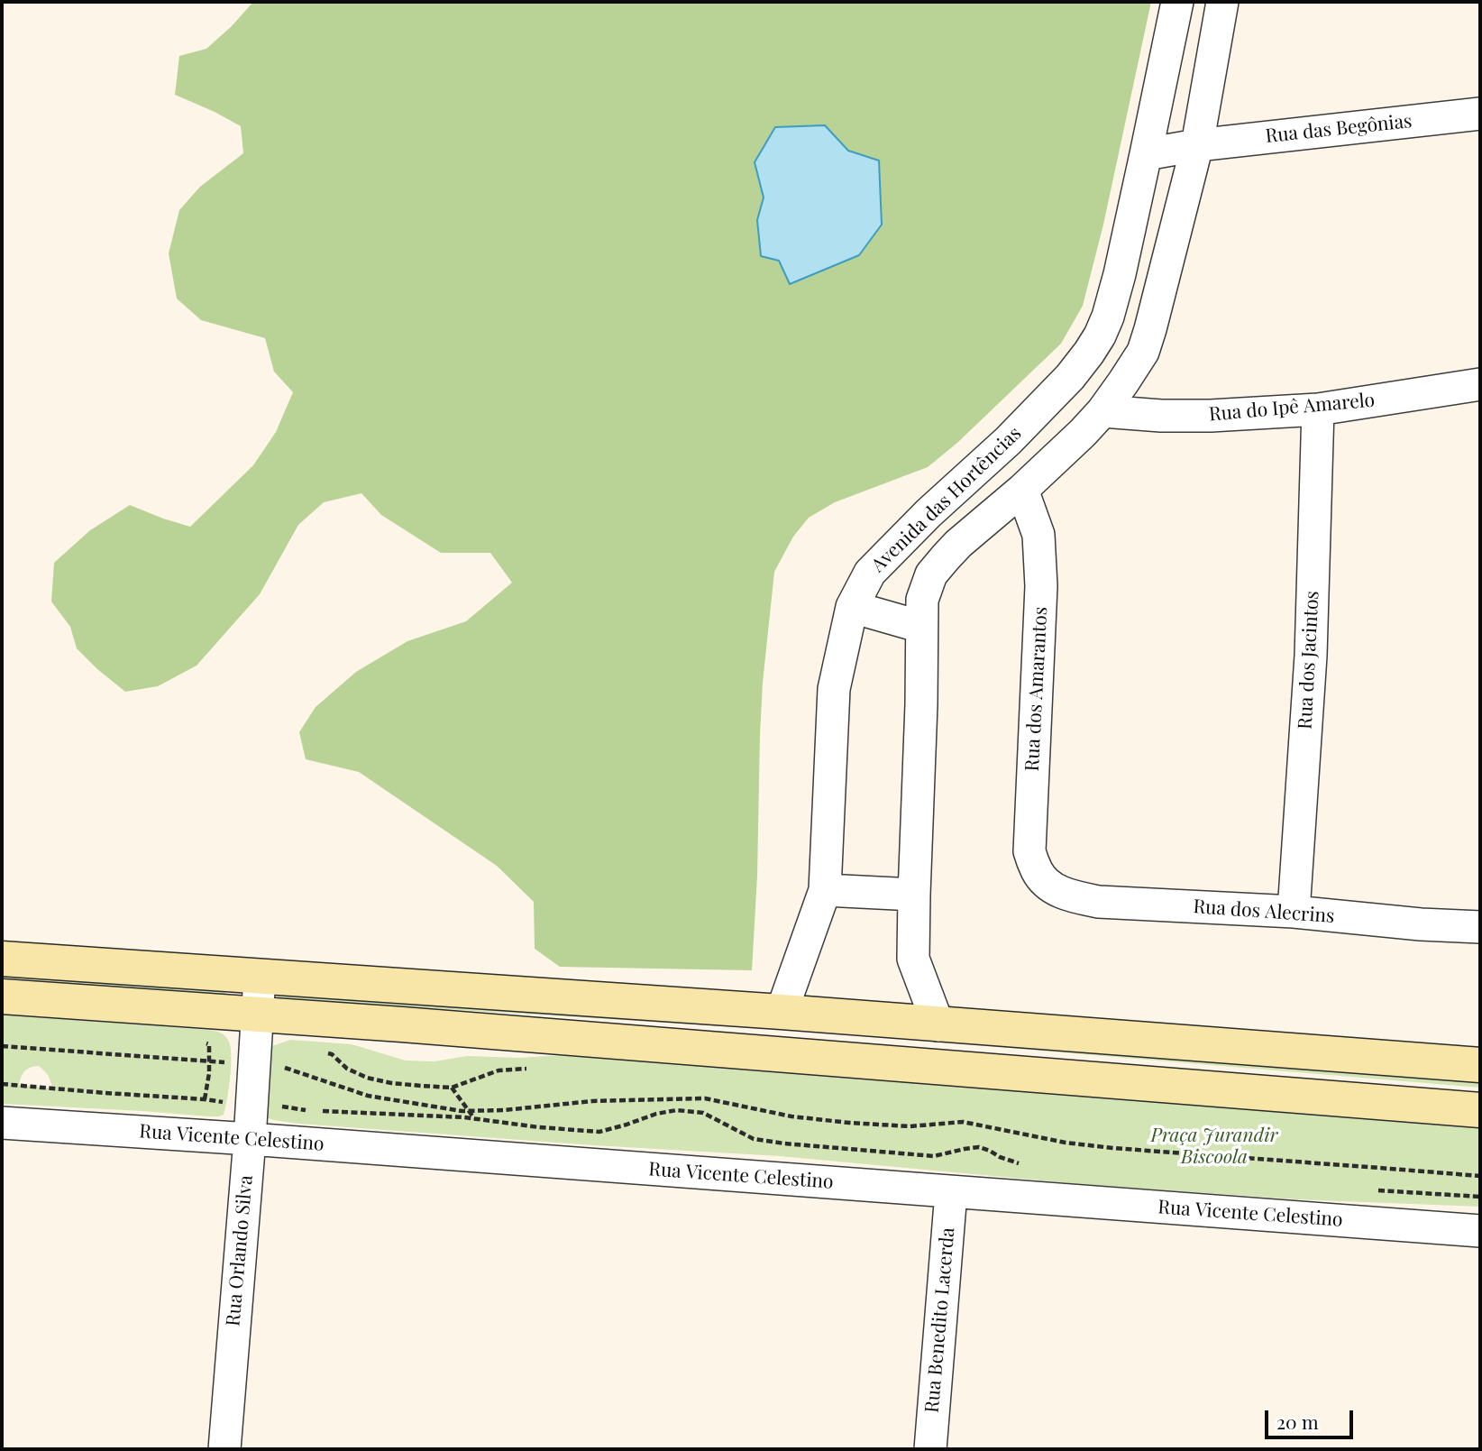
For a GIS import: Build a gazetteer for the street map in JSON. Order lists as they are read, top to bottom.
{
  "streets": {
    "street": [
      "Rua das Begônias",
      "Rua do Ipê Amarelo",
      "Avenida das Hortências",
      "Rua dos Jacintos",
      "Rua dos Amarantos",
      "Rua dos Alecrins",
      "Rua Vicente Celestino",
      "Rua Orlando Silva",
      "Rua Benedito Lacerda"
    ]
  },
  "crossings": [
    ["Rua do Ipê Amarelo", "Rua dos Jacintos"],
    ["Rua dos Jacintos", "Rua dos Alecrins"],
    ["Rua dos Amarantos", "Rua dos Alecrins"],
    ["Rua Vicente Celestino", "Rua Orlando Silva"],
    ["Rua Vicente Celestino", "Rua Benedito Lacerda"]
  ],
  "parks": ["Praça Jurandir Biscoola"],
  "scale_bar": "20 m"
}
